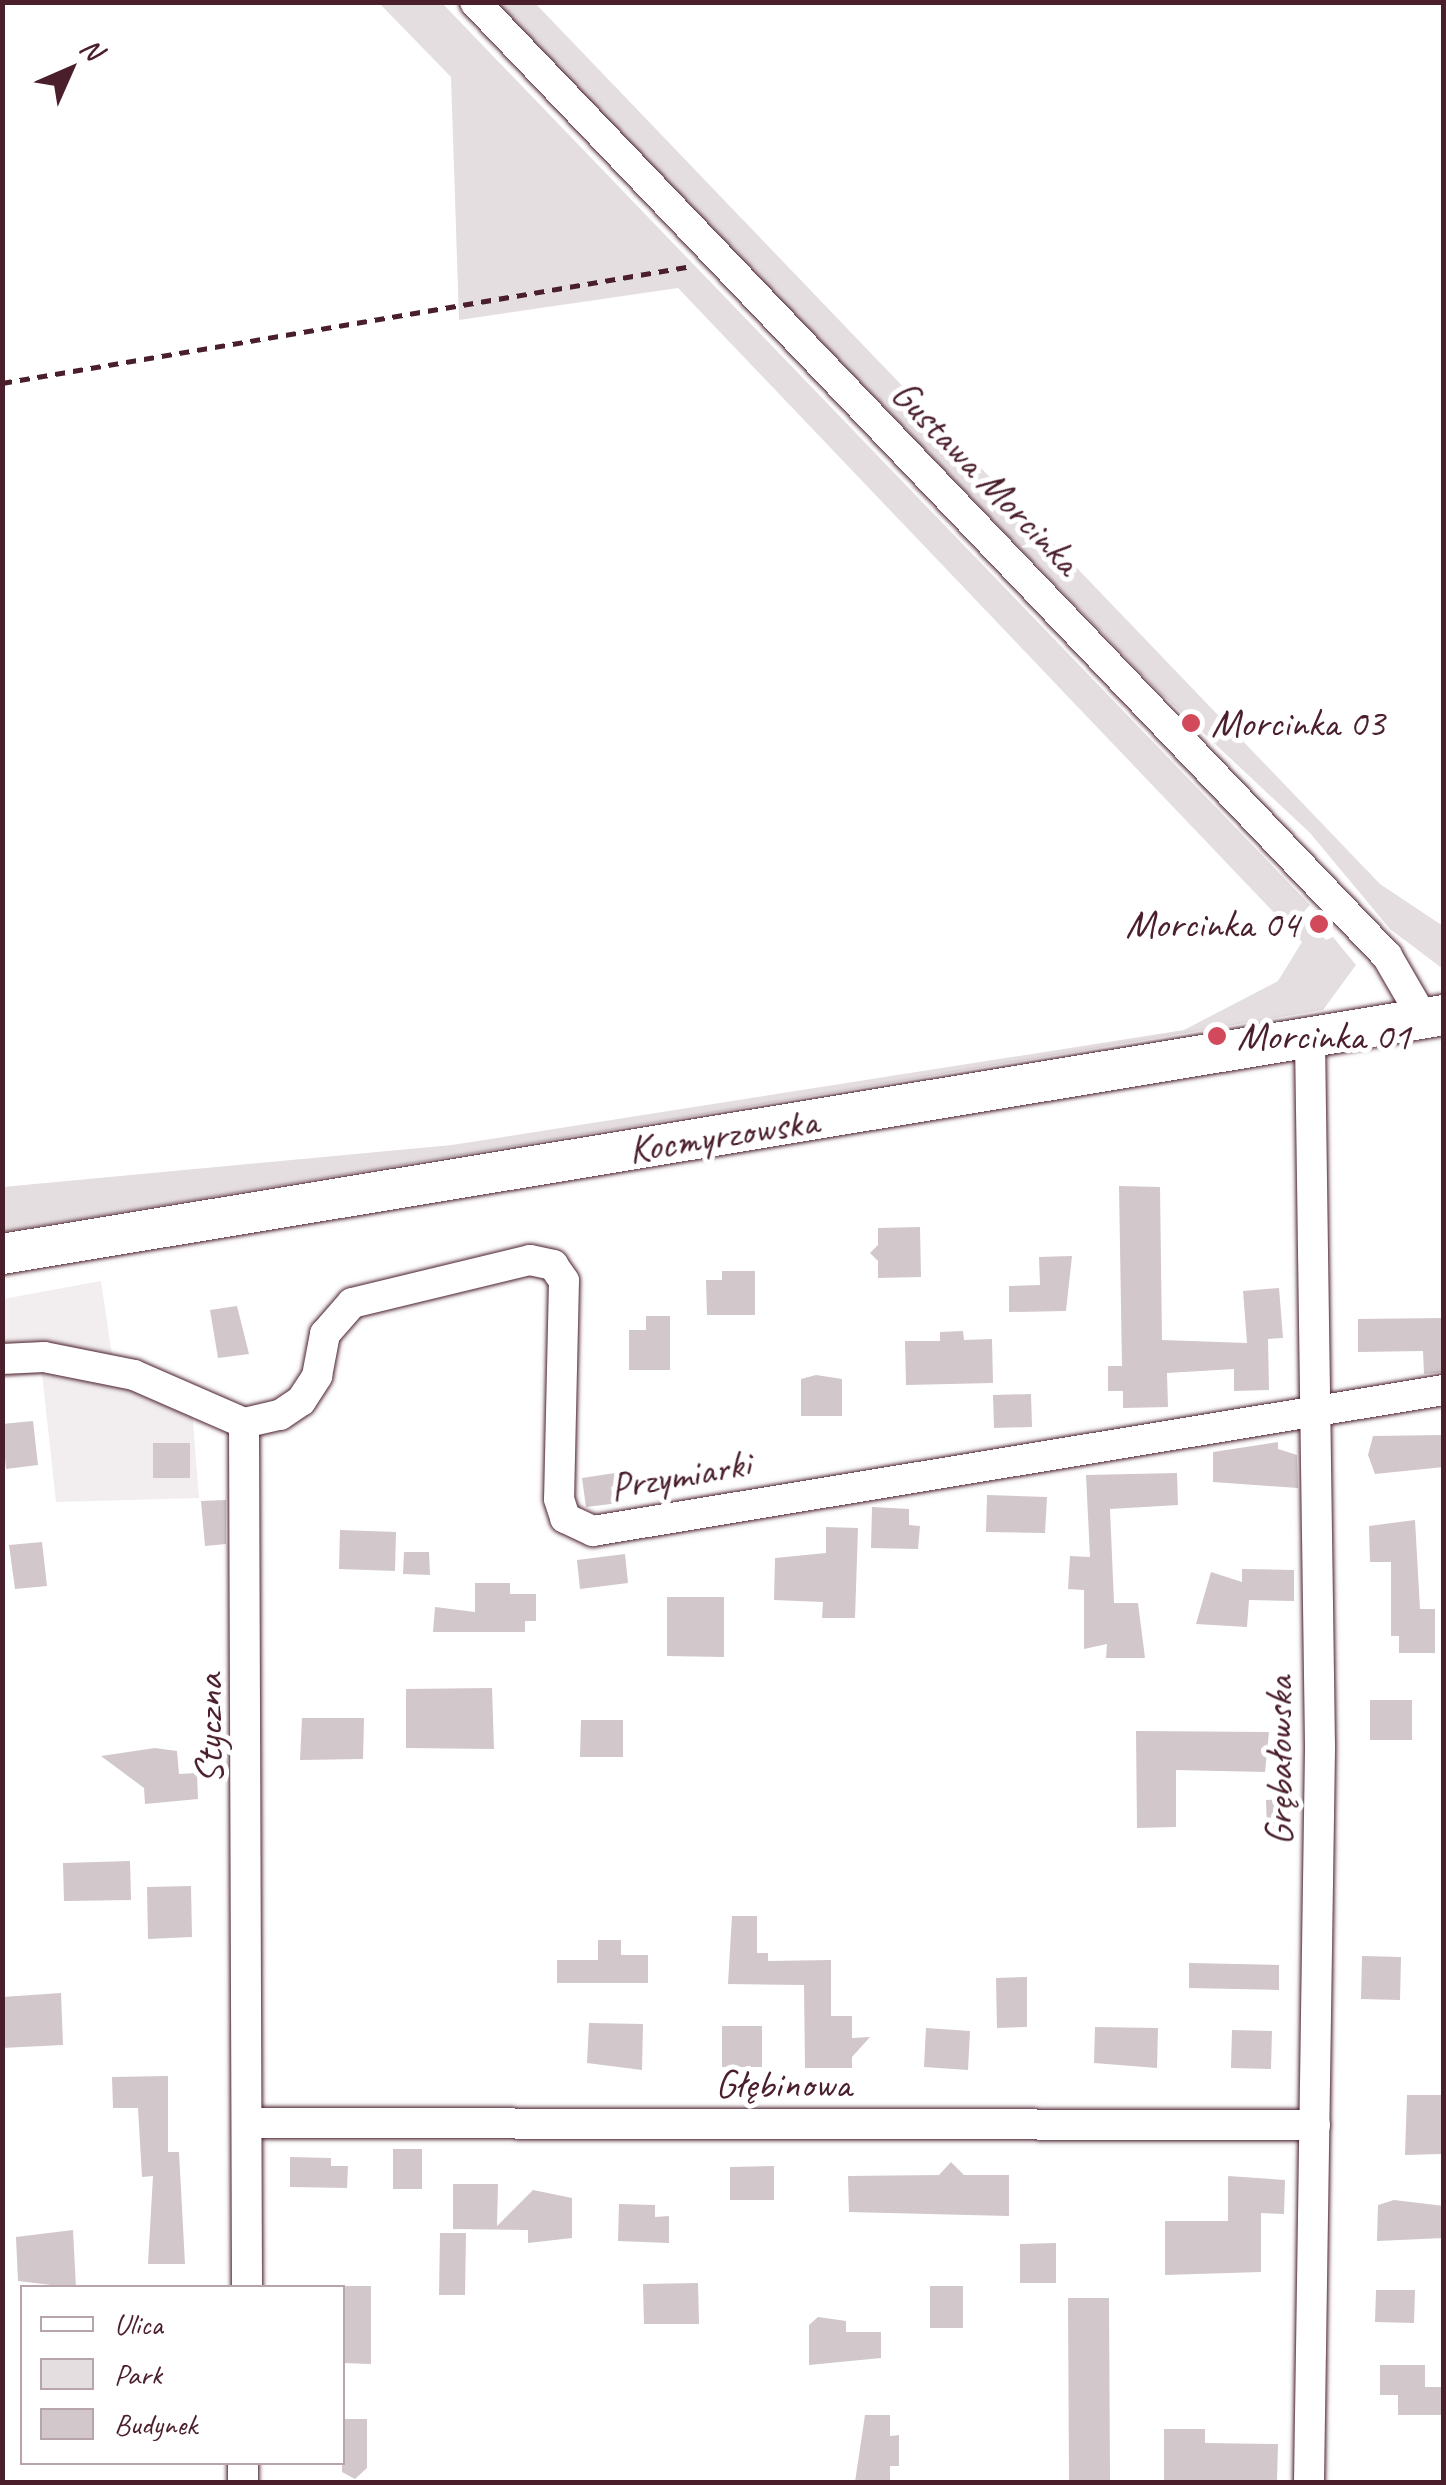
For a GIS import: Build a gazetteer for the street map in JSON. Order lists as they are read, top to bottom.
{
  "streets": {
    "main road": ["Kocmyrzowska"],
    "street": [
      "Gustawa Morcinka",
      "Przymiarki",
      "Styczna",
      "Grębałowska",
      "Głębinowa"
    ]
  },
  "crossings": [
    ["Gustawa Morcinka", "Kocmyrzowska"],
    ["Kocmyrzowska", "Grębałowska"],
    ["Przymiarki", "Styczna"],
    ["Przymiarki", "Grębałowska"],
    ["Styczna", "Głębinowa"],
    ["Grębałowska", "Głębinowa"]
  ],
  "places": ["Morcinka 03", "Morcinka 04", "Morcinka 01"],
  "legend": ["Ulica", "Park", "Budynek"],
  "north": "top right"
}
